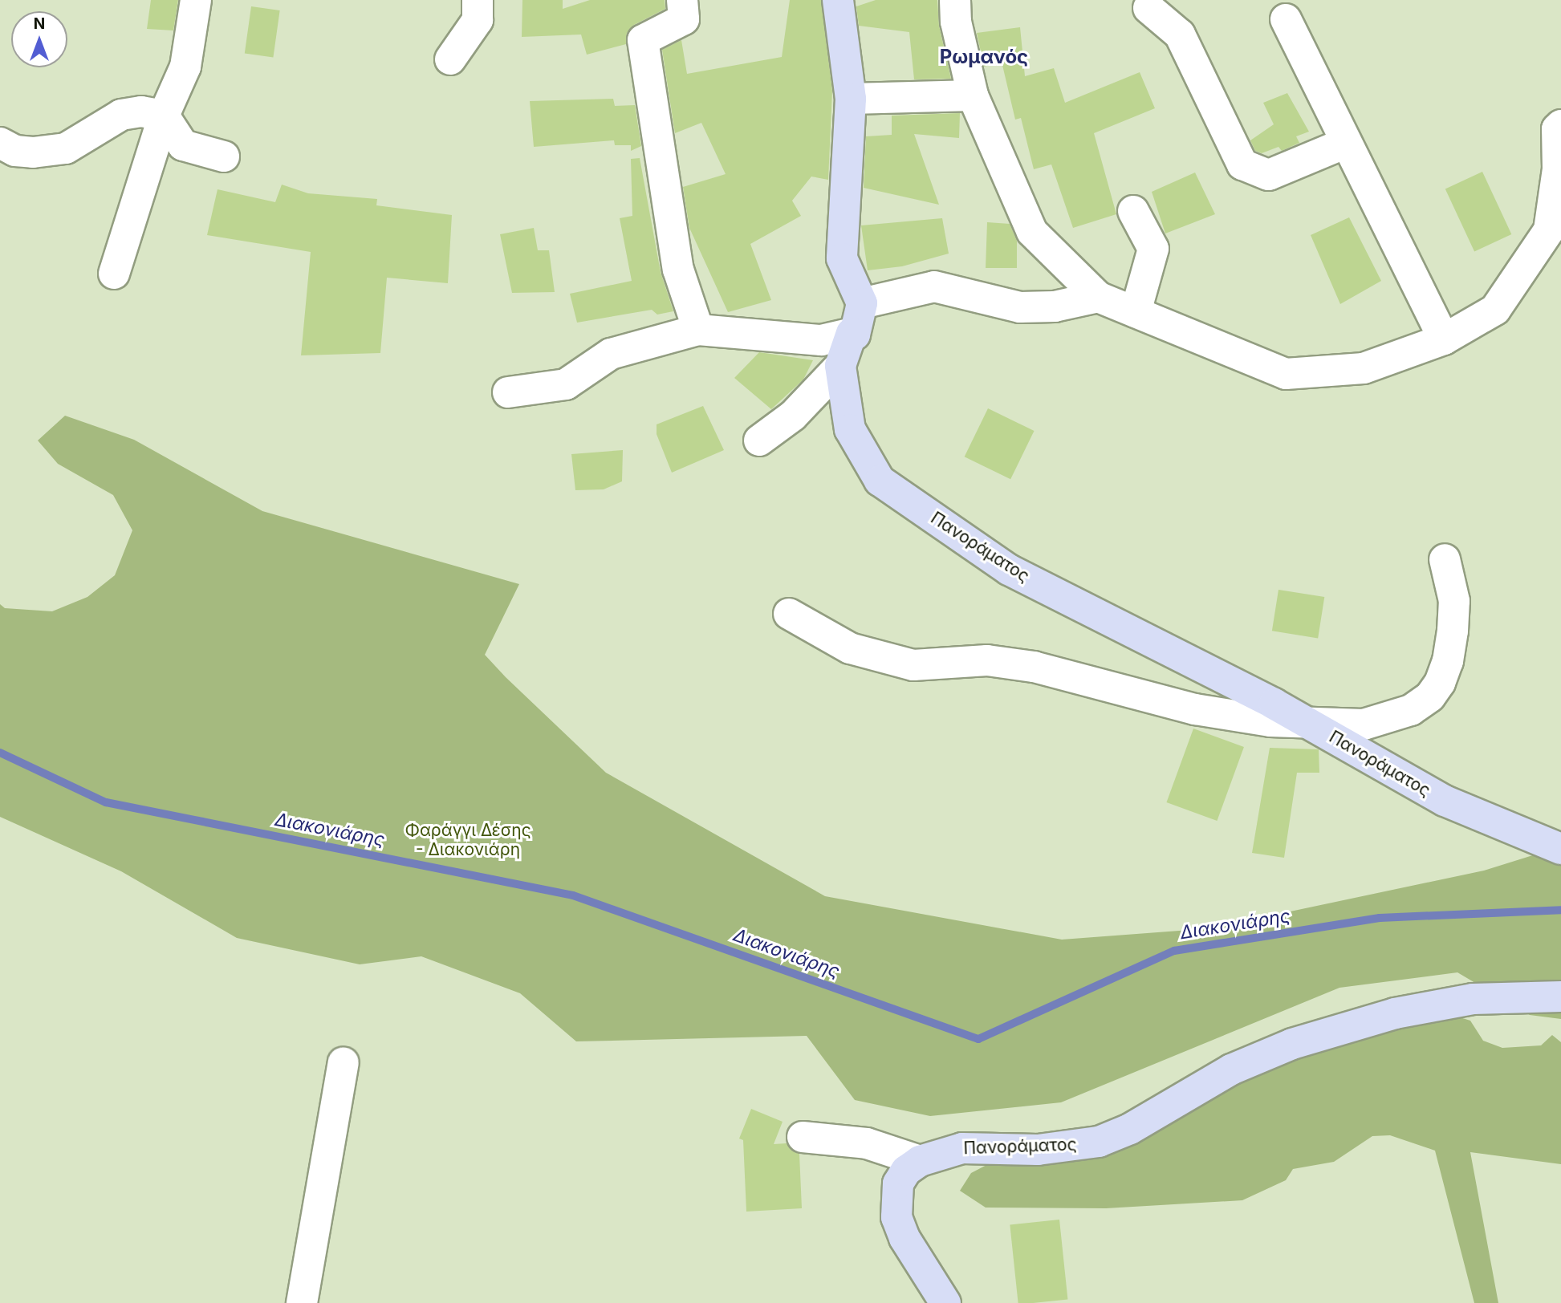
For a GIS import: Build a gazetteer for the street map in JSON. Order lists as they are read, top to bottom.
{
  "streets": {
    "main road": ["Πανοράματος"]
  },
  "districts": ["Ρωμανός"],
  "water": ["Διακονιάρης"],
  "parks": ["Φαράγγι Δέσης - Διακονιάρη"],
  "north": "top"
}
